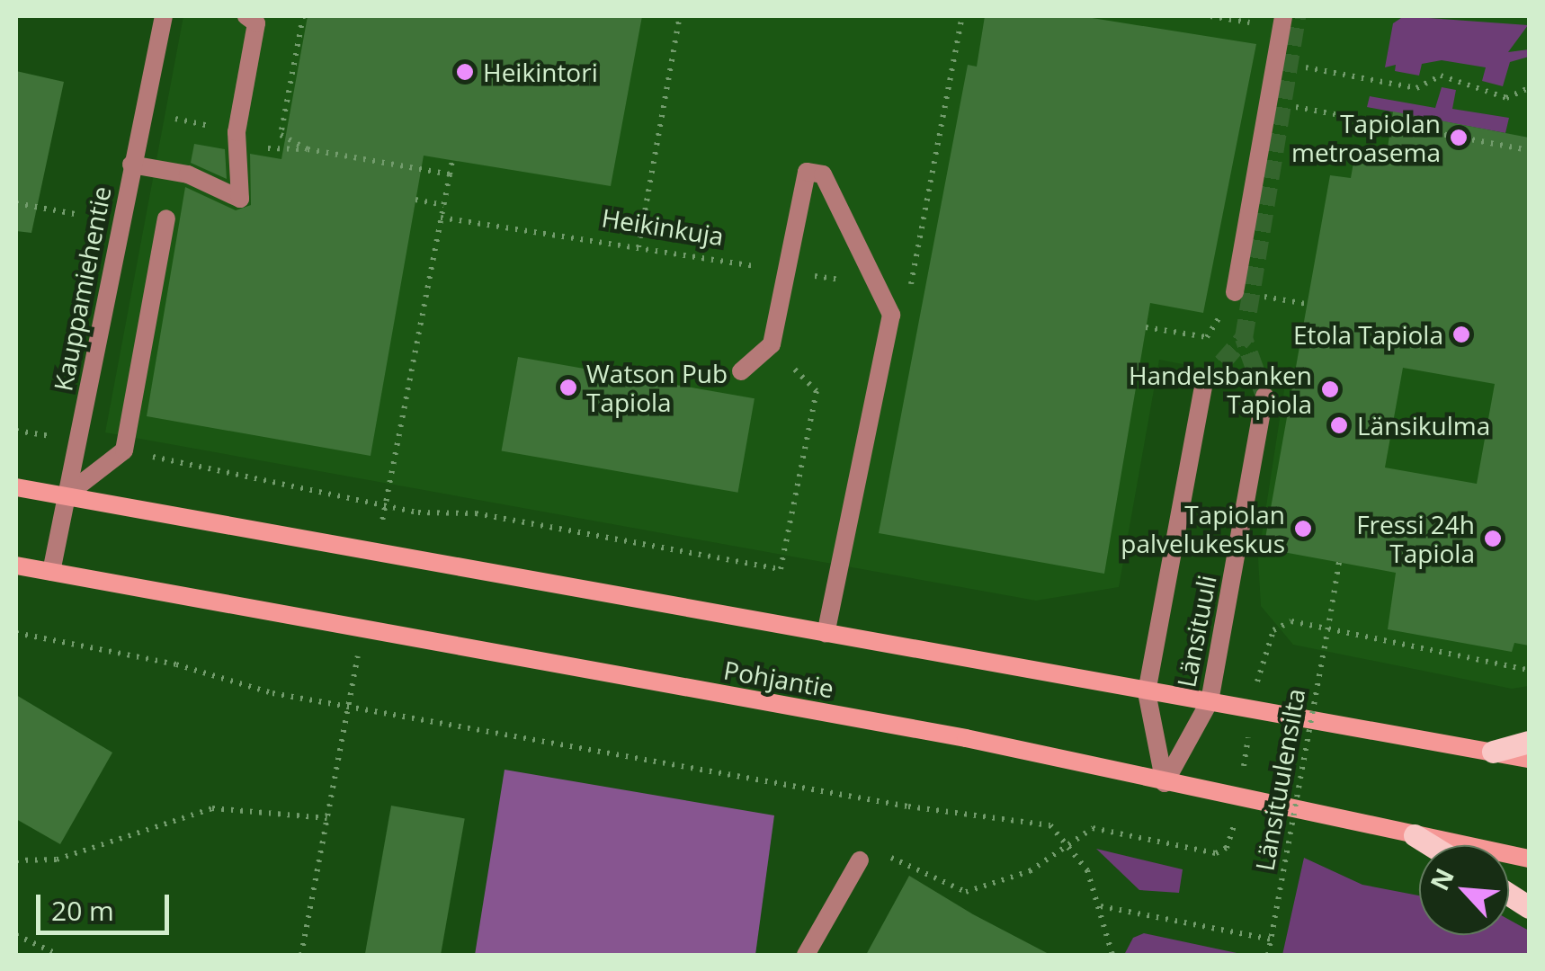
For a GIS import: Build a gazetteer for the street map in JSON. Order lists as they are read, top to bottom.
{
  "streets": {
    "main road": ["Pohjantie"],
    "street": ["Kauppamiehentie", "Länsituuli"],
    "path": ["Heikinkuja", "Länsituulensilta"]
  },
  "crossings": [
    ["Kauppamiehentie", "Pohjantie"],
    ["Länsituuli", "Pohjantie"]
  ],
  "places": [
    "Heikintori",
    "Tapiolan metroasema",
    "Etola Tapiola",
    "Watson Pub Tapiola",
    "Handelsbanken Tapiola",
    "Länsikulma",
    "Tapiolan palvelukeskus",
    "Fressi 24h Tapiola"
  ],
  "scale_bar": "20 m",
  "north": "top left"
}
